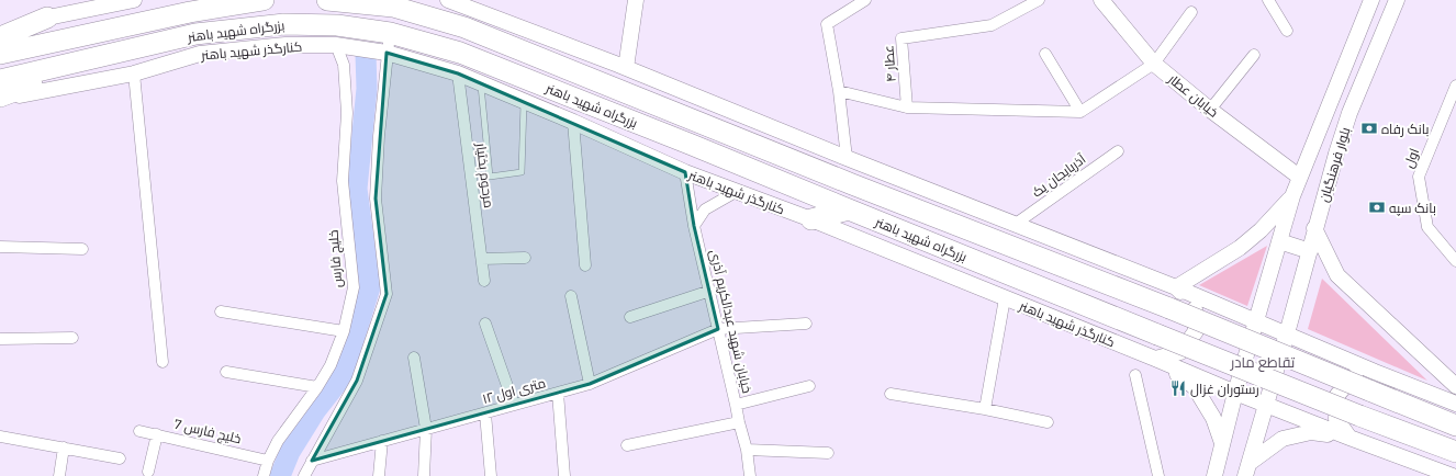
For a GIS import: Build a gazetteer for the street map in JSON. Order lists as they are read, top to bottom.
{
  "streets": {
    "highway": ["بزرگراه شهید باهنر"],
    "main road": ["کنارگذر شهید باهنر", "خیابان عطار", "بلوار فرهنگیان"],
    "street": [
      "عطار ۴",
      "اول",
      "مرحوم بختیار",
      "آذربایجان یک",
      "خلیج فارس",
      "خیابان شهید عبدالکریم آذری",
      "۱۲ متری اول",
      "خلیج فارس 7"
    ]
  },
  "crossings": [
    ["بزرگراه شهید باهنر", "کنارگذر شهید باهنر"],
    ["کنارگذر شهید باهنر", "بلوار فرهنگیان"],
    ["کنارگذر شهید باهنر", "مرحوم بختیار"],
    ["کنارگذر شهید باهنر", "خلیج فارس"],
    ["کنارگذر شهید باهنر", "خیابان شهید عبدالکریم آذری"],
    ["خیابان عطار", "بلوار فرهنگیان"],
    ["خلیج فارس", "خلیج فارس 7"],
    ["خیابان شهید عبدالکریم آذری", "۱۲ متری اول"]
  ],
  "districts": ["تقاطع مادر"],
  "places": {
    "bank": ["بانک رفاه", "بانک سپه"],
    "restaurant": ["رستوران غزال"]
  }
}
